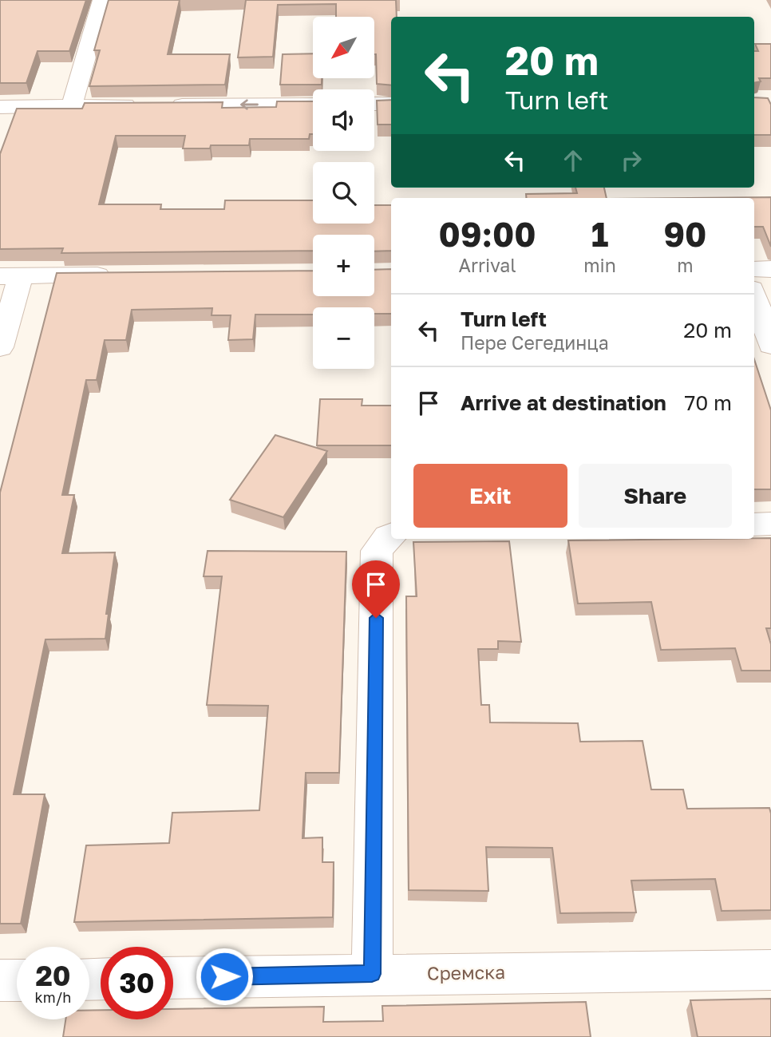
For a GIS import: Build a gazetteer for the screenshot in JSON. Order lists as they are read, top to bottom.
{
  "streets": {
    "street": ["Сремска"]
  },
  "north": "bottom left",
  "page": {
    "map_buttons": ["+", "−"],
    "turn": ["20 m", "Turn left"],
    "eta": [
      "09:00",
      "Arrival",
      "1",
      "min",
      "90",
      "m"
    ],
    "list": [
      {
        "name": "Turn left",
        "note": "Пере Сегединца",
        "value": "20 m"
      },
      {
        "name": "Arrive at destination",
        "value": "70 m"
      }
    ],
    "buttons": ["Exit", "Share"],
    "speed": "20 km/h",
    "limit": "30"
  }
}
